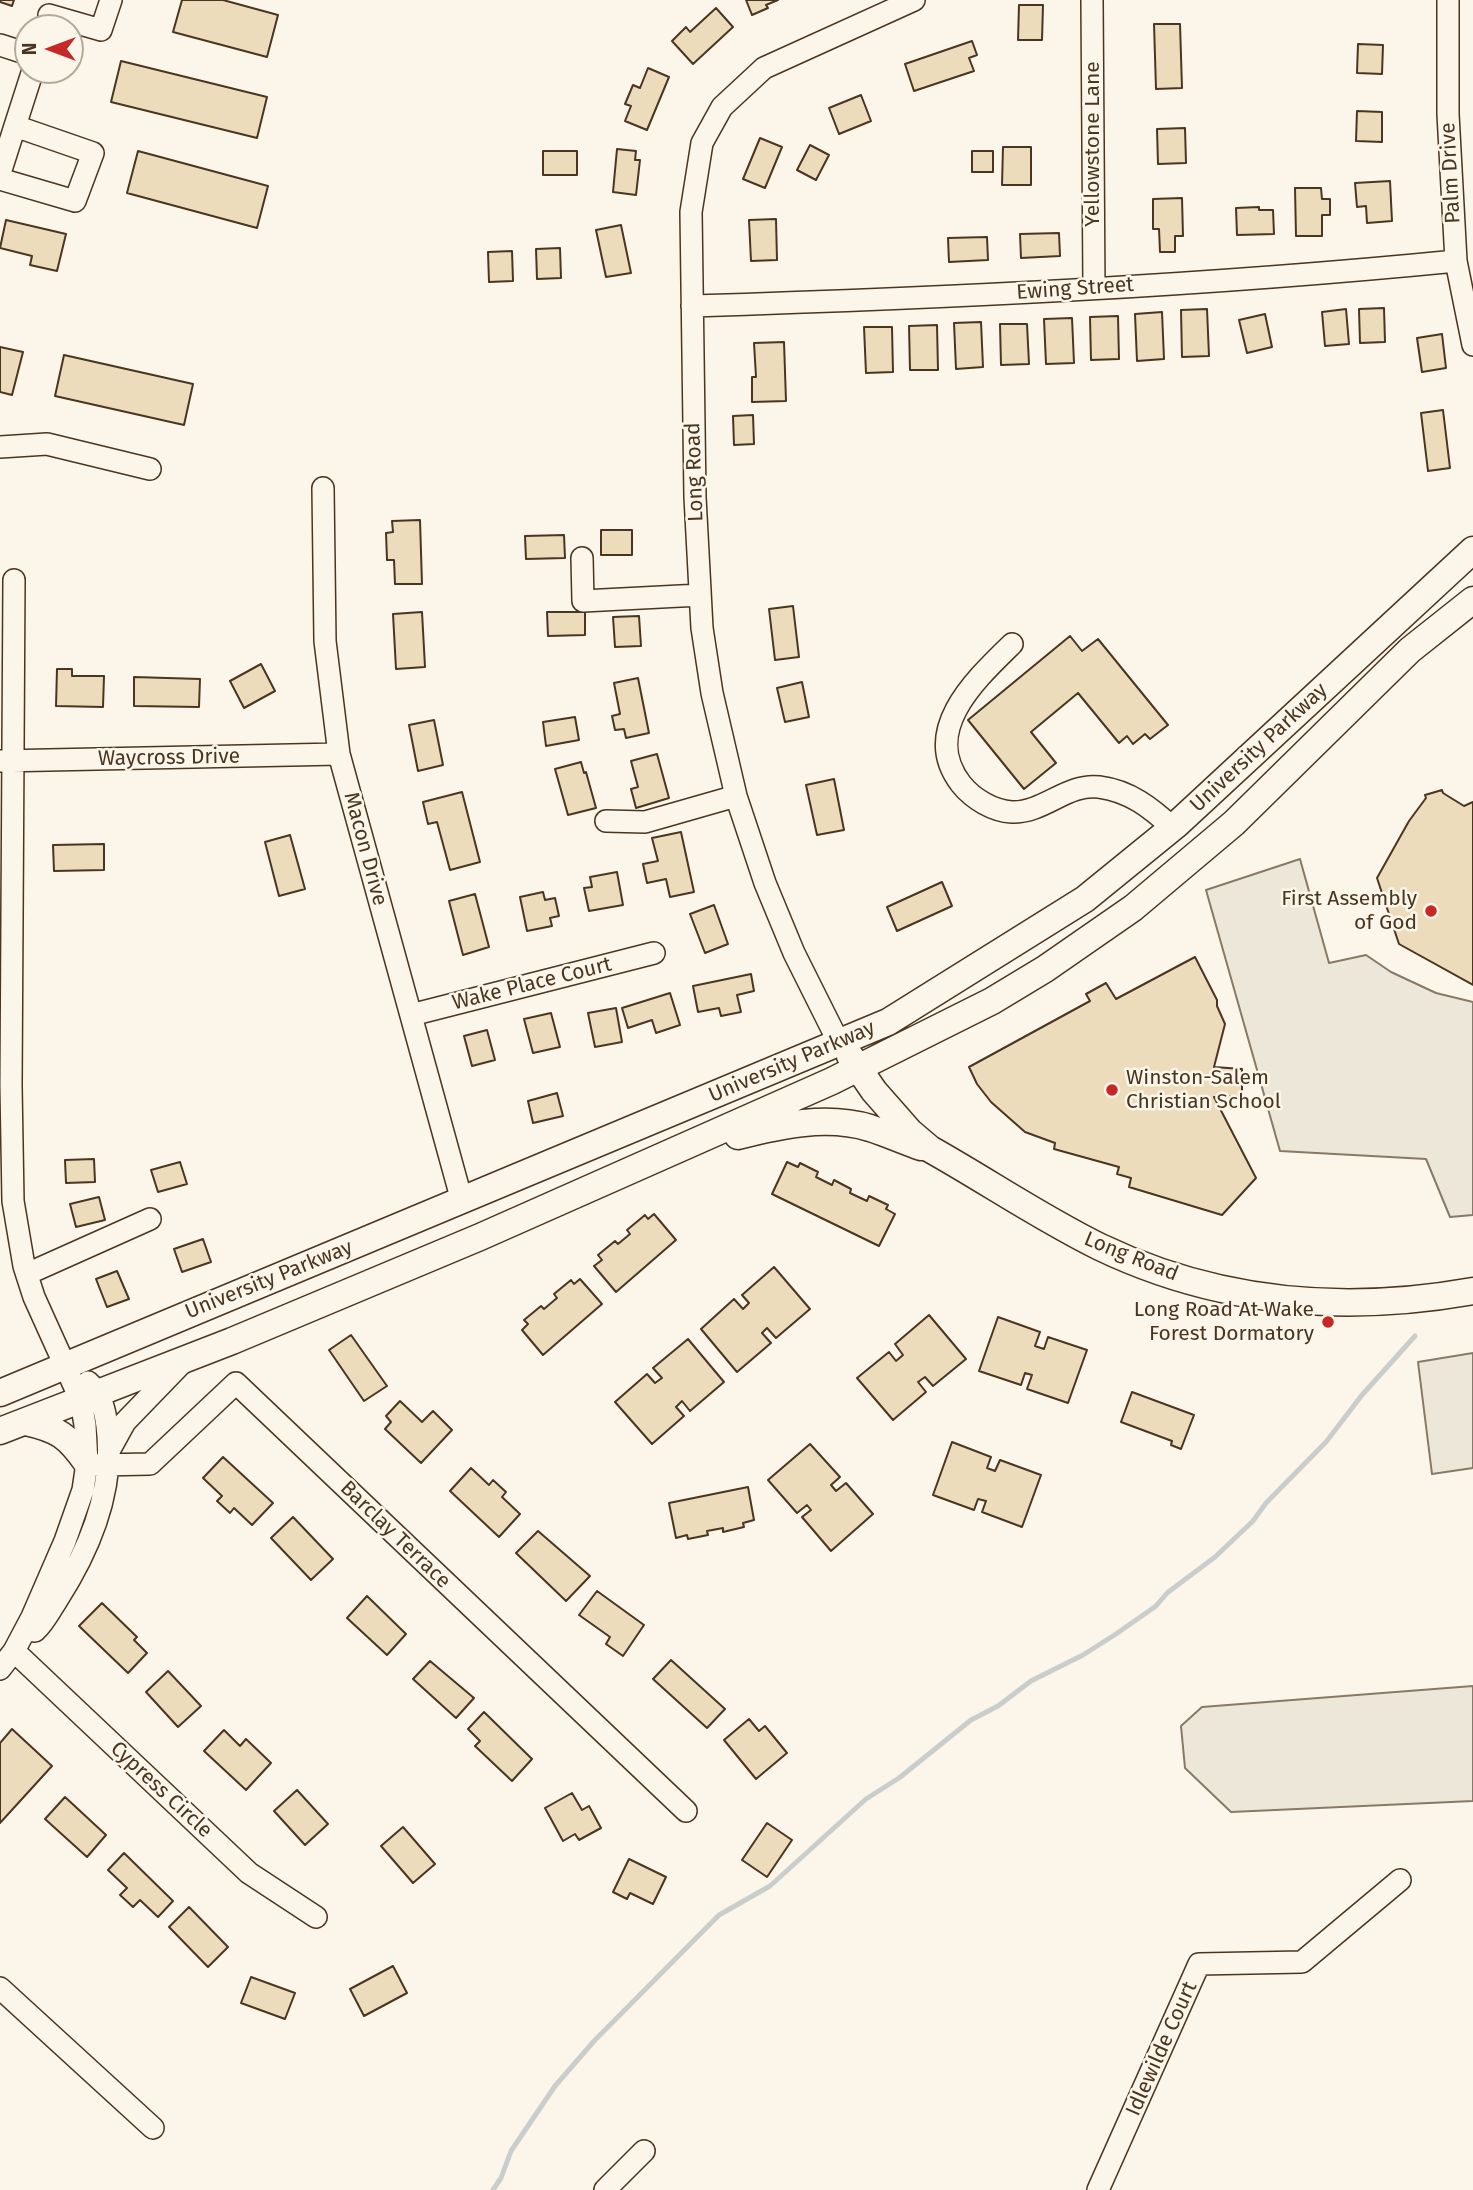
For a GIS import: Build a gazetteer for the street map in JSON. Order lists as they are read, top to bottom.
{
  "streets": {
    "main road": ["Long Road", "University Parkway"],
    "street": [
      "Yellowstone Lane",
      "Palm Drive",
      "Ewing Street",
      "Waycross Drive",
      "Macon Drive",
      "Wake Place Court",
      "Barclay Terrace",
      "Cypress Circle",
      "Idlewilde Court"
    ]
  },
  "crossings": [
    ["Yellowstone Lane", "Ewing Street"],
    ["Palm Drive", "Ewing Street"],
    ["Ewing Street", "Long Road"],
    ["Long Road", "University Parkway"],
    ["University Parkway", "Macon Drive"],
    ["Waycross Drive", "Macon Drive"],
    ["Macon Drive", "Wake Place Court"]
  ],
  "places": ["First Assembly of God", "Winston-Salem Christian School", "Long Road At Wake Forest Dormatory"],
  "north": "left"
}
